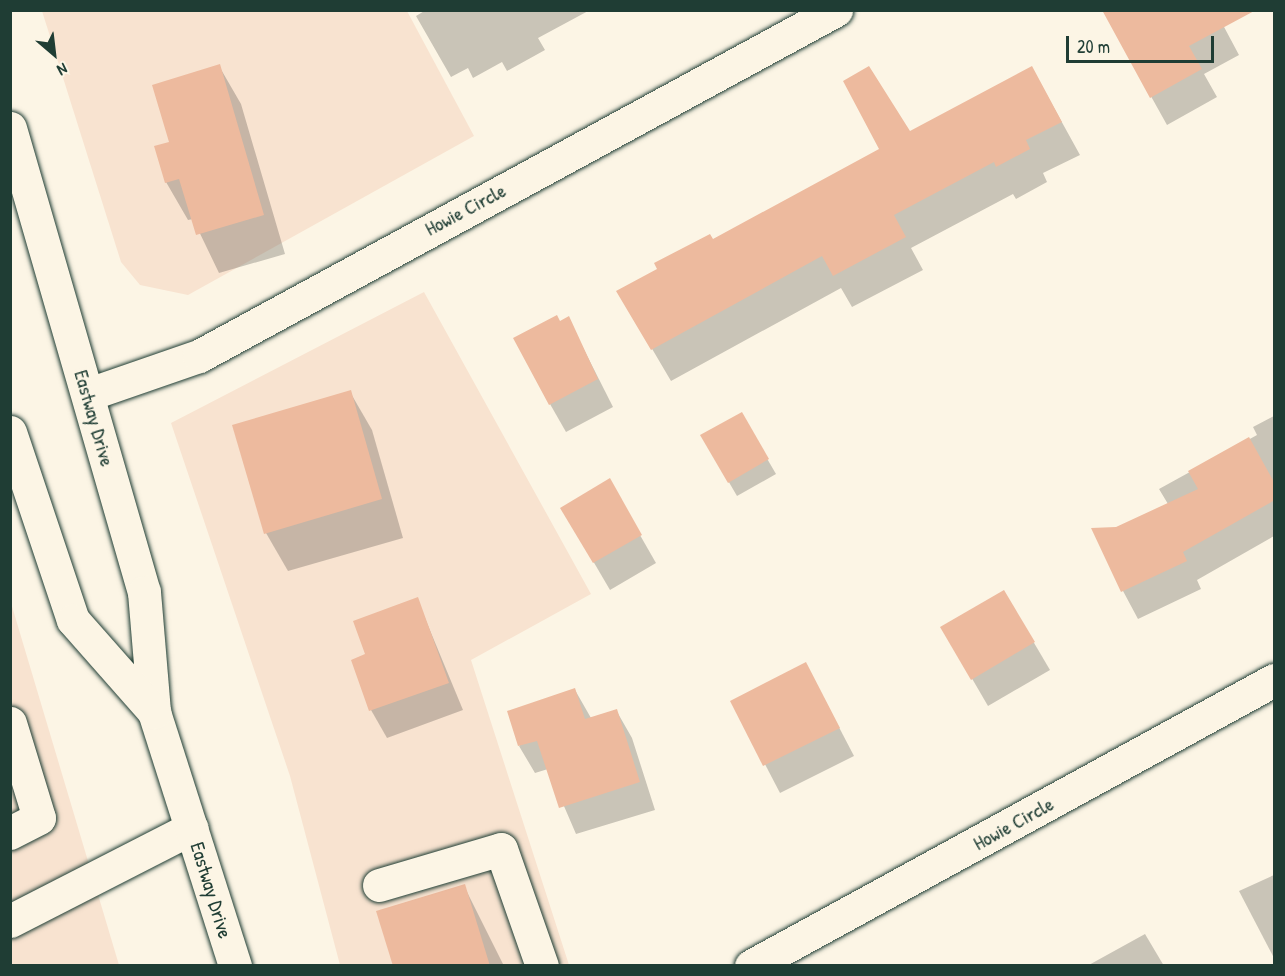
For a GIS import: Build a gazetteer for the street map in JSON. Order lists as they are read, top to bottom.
{
  "streets": {
    "street": ["Howie Circle", "Eastway Drive"]
  },
  "crossings": [
    ["Howie Circle", "Eastway Drive"]
  ],
  "scale_bar": "20 m",
  "north": "bottom right"
}
